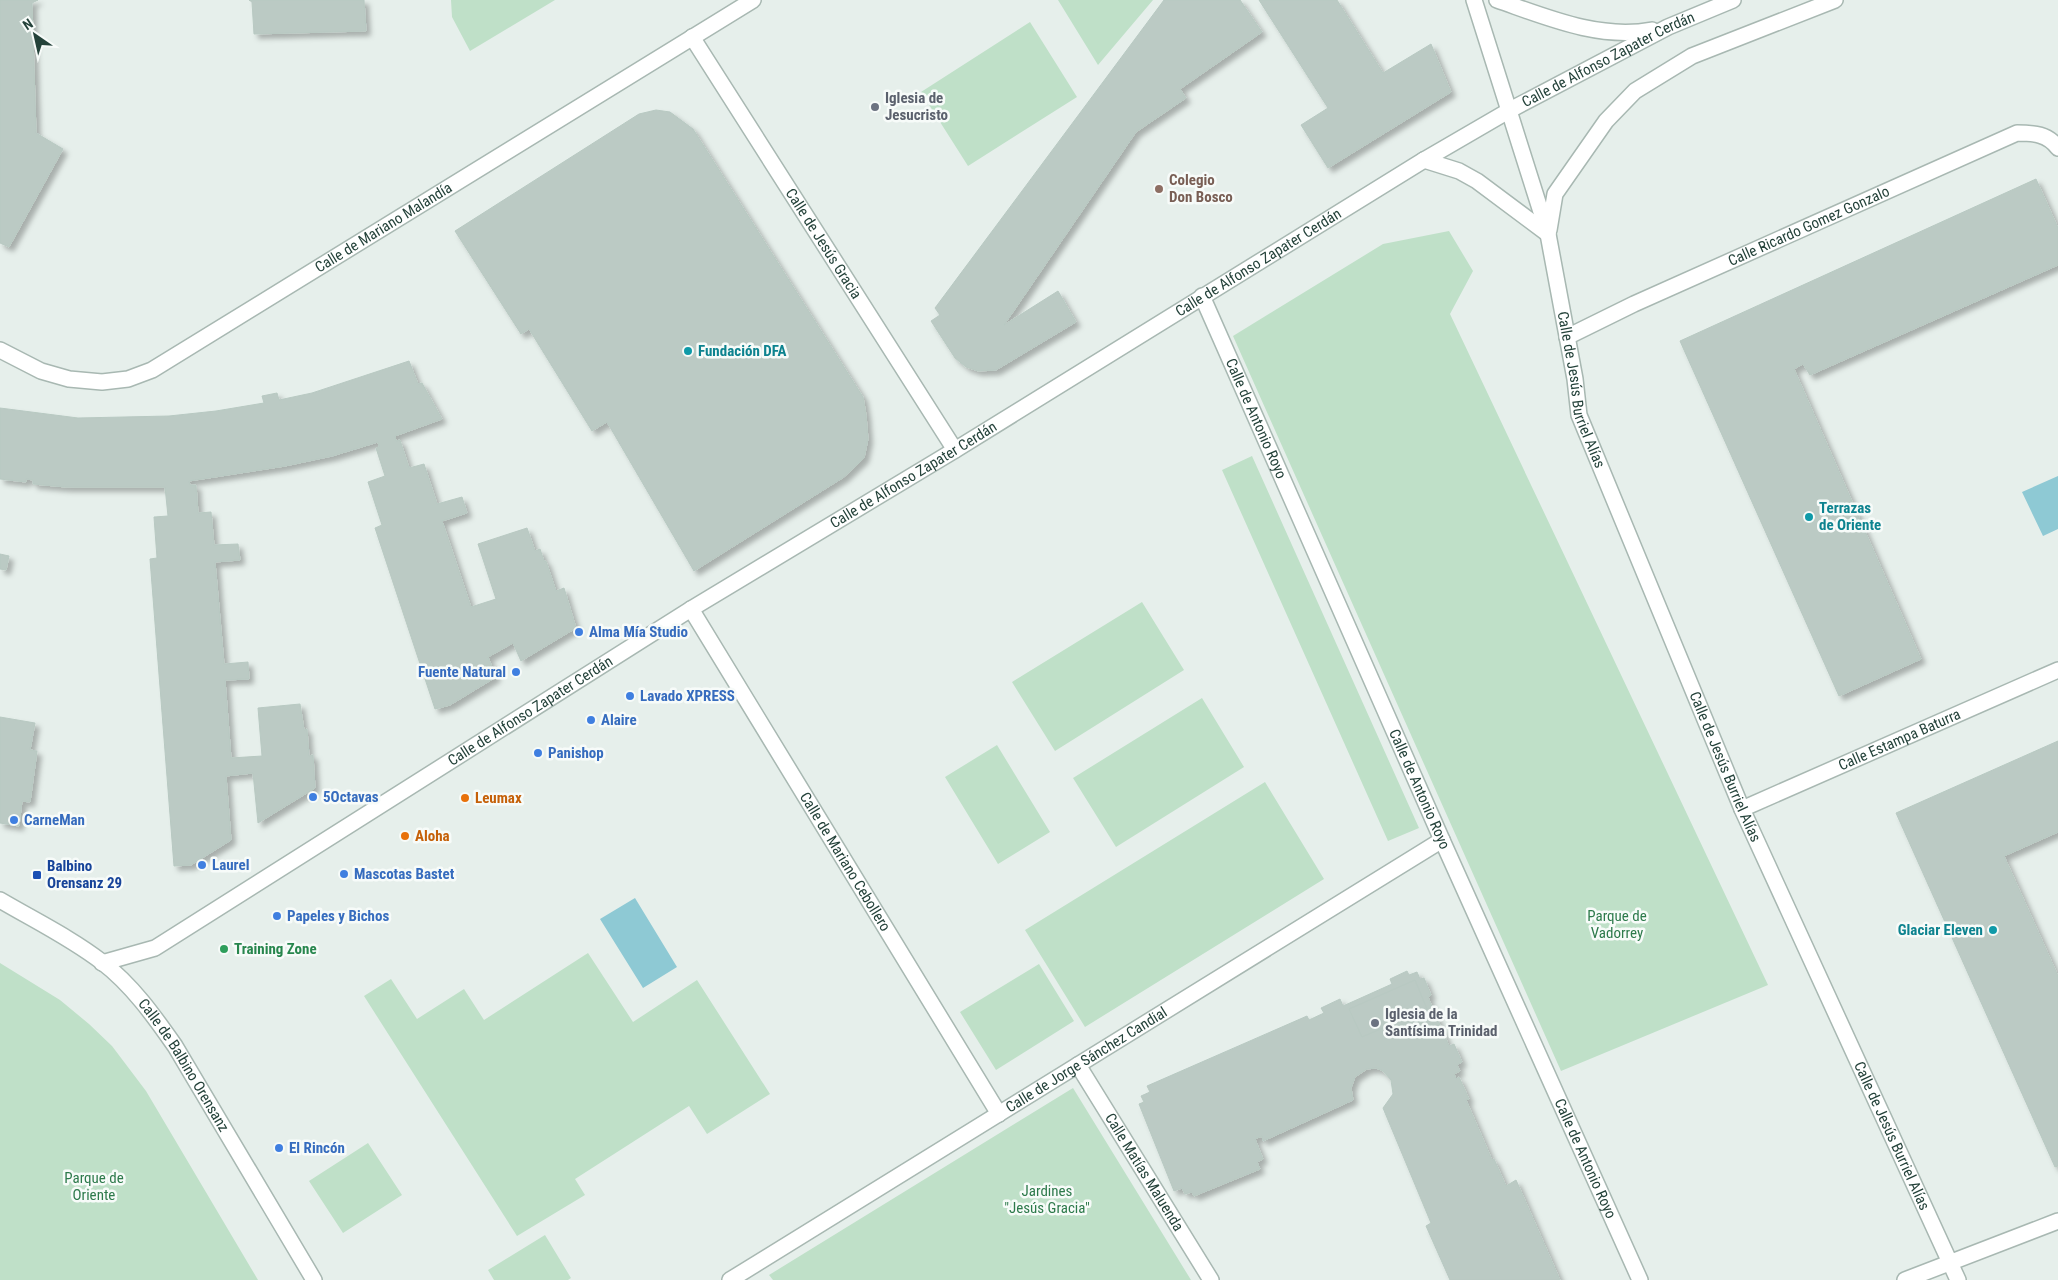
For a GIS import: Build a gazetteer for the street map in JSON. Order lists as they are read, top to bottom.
{
  "streets": {
    "street": [
      "Calle de Alfonso Zapater Cerdán",
      "Calle Ricardo Gomez Gonzalo",
      "Calle de Mariano Malandía",
      "Calle de Jesús Gracia",
      "Calle de Jesús Burriel Alías",
      "Calle de Antonio Royo",
      "Calle Estampa Baturra",
      "Calle de Mariano Cebollero",
      "Calle de Jorge Sánchez Candial",
      "Calle de Balbino Orensanz",
      "Calle Matías Maluenda"
    ]
  },
  "crossings": [
    ["Calle de Alfonso Zapater Cerdán", "Calle de Jesús Gracia"],
    ["Calle de Alfonso Zapater Cerdán", "Calle de Jesús Burriel Alías"],
    ["Calle de Alfonso Zapater Cerdán", "Calle de Antonio Royo"],
    ["Calle de Alfonso Zapater Cerdán", "Calle de Mariano Cebollero"],
    ["Calle de Alfonso Zapater Cerdán", "Calle de Balbino Orensanz"],
    ["Calle Ricardo Gomez Gonzalo", "Calle de Jesús Burriel Alías"],
    ["Calle de Mariano Malandía", "Calle de Jesús Gracia"],
    ["Calle de Jesús Burriel Alías", "Calle Estampa Baturra"],
    ["Calle de Antonio Royo", "Calle de Jorge Sánchez Candial"],
    ["Calle de Mariano Cebollero", "Calle de Jorge Sánchez Candial"],
    ["Calle de Jorge Sánchez Candial", "Calle Matías Maluenda"]
  ],
  "parks": ["Parque de Vadorrey", "Parque de Oriente", "Jardines \"Jesús Gracia\""],
  "places": {
    "other": [
      "Iglesia de Jesucristo",
      "Colegio Don Bosco",
      "Fundación DFA",
      "Terrazas de Oriente",
      "Alma Mía Studio",
      "Fuente Natural",
      "Lavado XPRESS",
      "Alaire",
      "Panishop",
      "5Octavas",
      "Leumax",
      "CarneMan",
      "Aloha",
      "Laurel",
      "Mascotas Bastet",
      "Papeles y Bichos",
      "Glaciar Eleven",
      "Training Zone",
      "Iglesia de la Santísima Trinidad",
      "El Rincón"
    ],
    "transit": ["Balbino Orensanz 29"]
  },
  "north": "top left"
}
